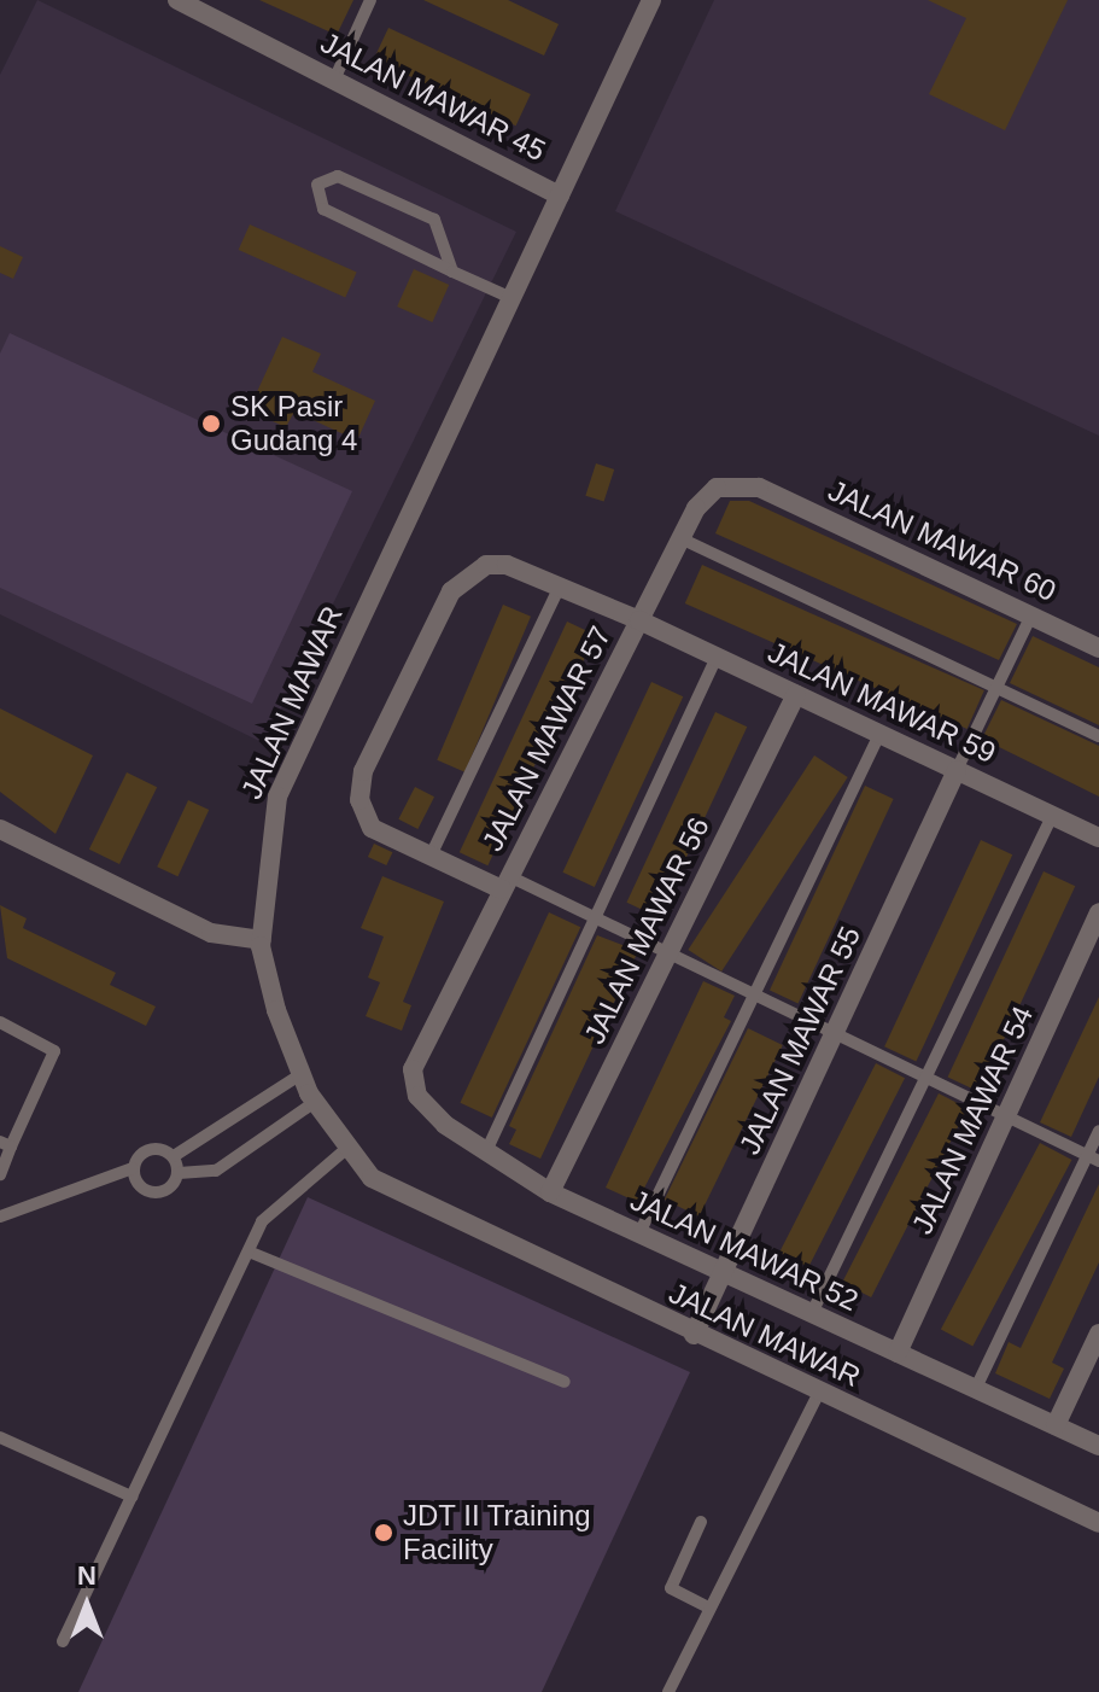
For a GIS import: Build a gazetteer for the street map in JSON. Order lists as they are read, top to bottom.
{
  "streets": {
    "street": [
      "JALAN MAWAR 45",
      "JALAN MAWAR 60",
      "JALAN MAWAR",
      "JALAN MAWAR 59",
      "JALAN MAWAR 57",
      "JALAN MAWAR 56",
      "JALAN MAWAR 55",
      "JALAN MAWAR 54",
      "JALAN MAWAR 52"
    ]
  },
  "crossings": [
    ["JALAN MAWAR 45", "JALAN MAWAR"],
    ["JALAN MAWAR 60", "JALAN MAWAR 57"],
    ["JALAN MAWAR", "JALAN MAWAR 55"],
    ["JALAN MAWAR 59", "JALAN MAWAR 57"],
    ["JALAN MAWAR 59", "JALAN MAWAR 56"],
    ["JALAN MAWAR 59", "JALAN MAWAR 55"],
    ["JALAN MAWAR 57", "JALAN MAWAR 52"],
    ["JALAN MAWAR 56", "JALAN MAWAR 52"],
    ["JALAN MAWAR 55", "JALAN MAWAR 52"],
    ["JALAN MAWAR 54", "JALAN MAWAR 52"]
  ],
  "places": ["SK Pasir Gudang 4", "JDT II Training Facility"],
  "north": "top"
}
